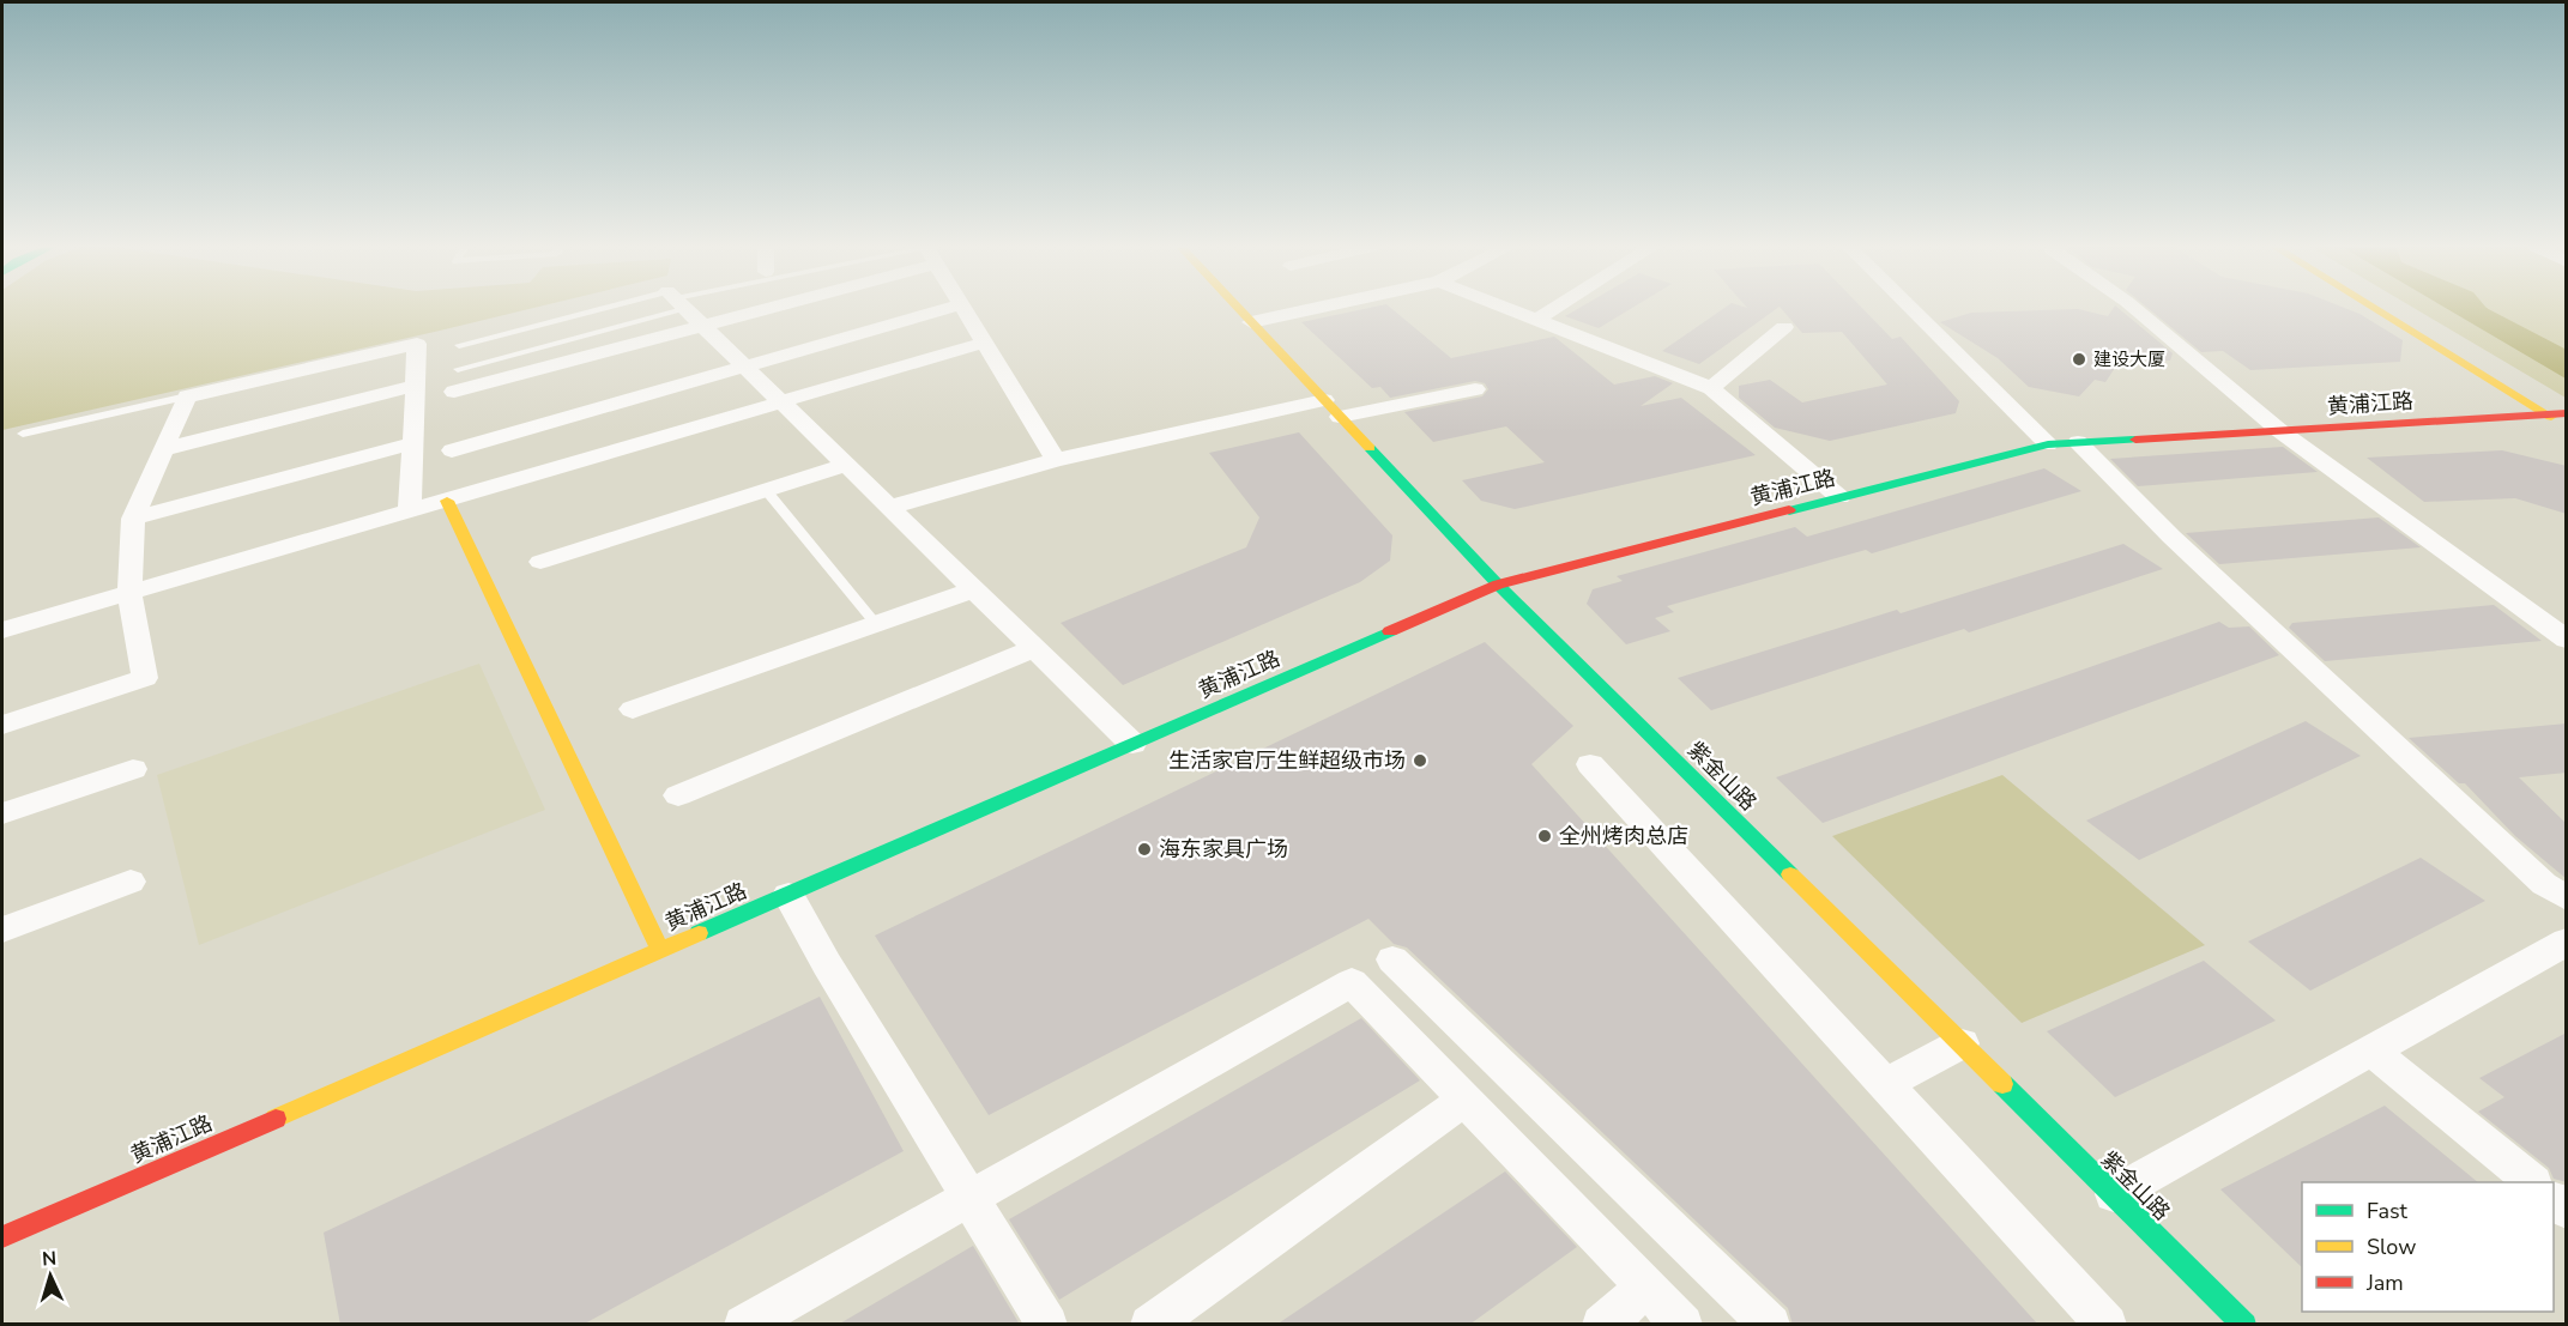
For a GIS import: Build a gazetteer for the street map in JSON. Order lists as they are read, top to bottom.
{
  "streets": {
    "street": ["黄浦江路", "紫金山路"]
  },
  "crossings": [
    ["黄浦江路", "紫金山路"]
  ],
  "places": [
    "建设大厦",
    "生活家官厅生鲜超级市场",
    "全州烤肉总店",
    "海东家具广场"
  ],
  "legend": ["Fast", "Slow", "Jam"],
  "north": "top"
}
